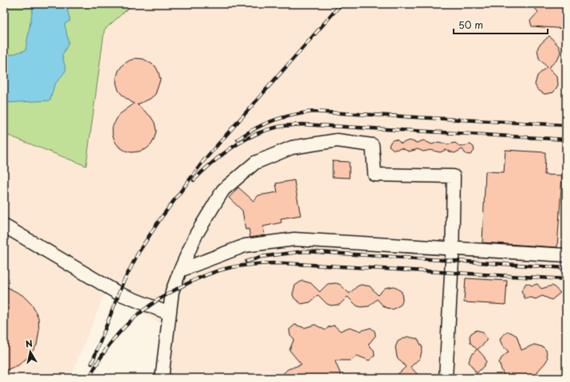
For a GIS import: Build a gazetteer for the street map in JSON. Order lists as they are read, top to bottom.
{
  "scale_bar": "50 m",
  "north": "top"
}
